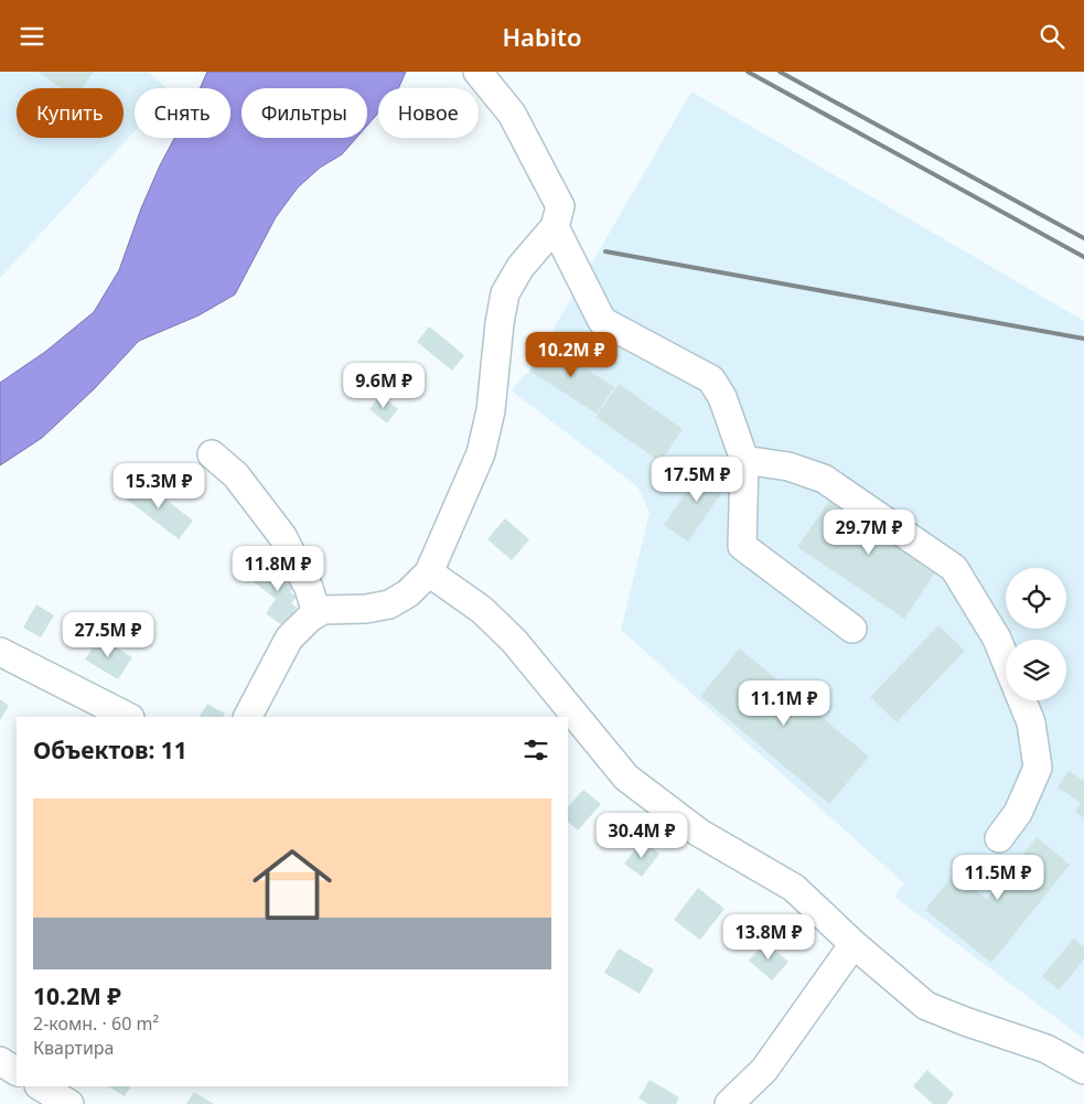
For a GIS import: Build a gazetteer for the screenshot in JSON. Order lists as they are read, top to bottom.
{
  "page": {
    "header": "Habito",
    "chip": [
      "Купить",
      "Снять",
      "Фильтры",
      "Новое"
    ],
    "price": [
      "10.2M ₽",
      "9.6M ₽",
      "17.5M ₽",
      "15.3M ₽",
      "29.7M ₽",
      "11.8M ₽",
      "27.5M ₽",
      "11.1M ₽",
      "30.4M ₽",
      "11.5M ₽",
      "13.8M ₽"
    ],
    "heading": "Объектов: 11",
    "list": [
      {
        "name": "10.2M ₽",
        "note": "2-комн. · 60 m² · Квартира"
      }
    ]
  }
}
